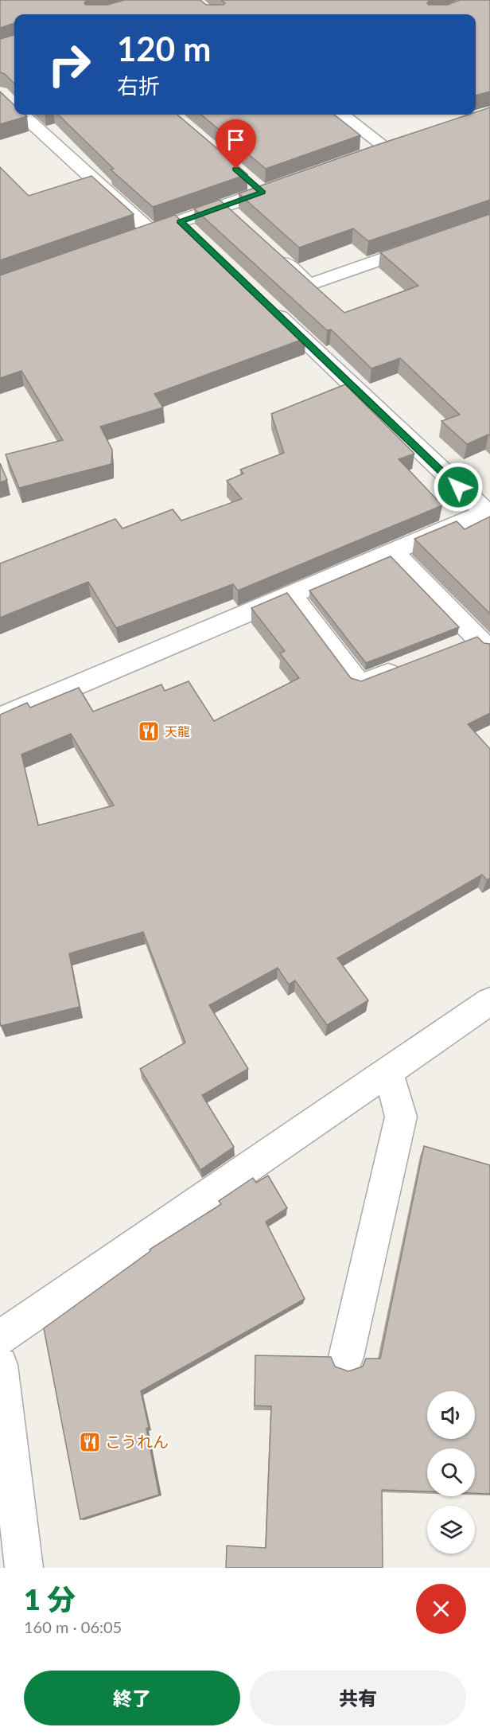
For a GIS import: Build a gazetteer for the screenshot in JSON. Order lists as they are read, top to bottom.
{
  "places": {
    "restaurant": ["天龍", "こうれん"]
  },
  "page": {
    "turn": ["120 m", "右折"],
    "heading": ["1 分", "160 m · 06:05"],
    "buttons": ["終了", "共有"]
  }
}
